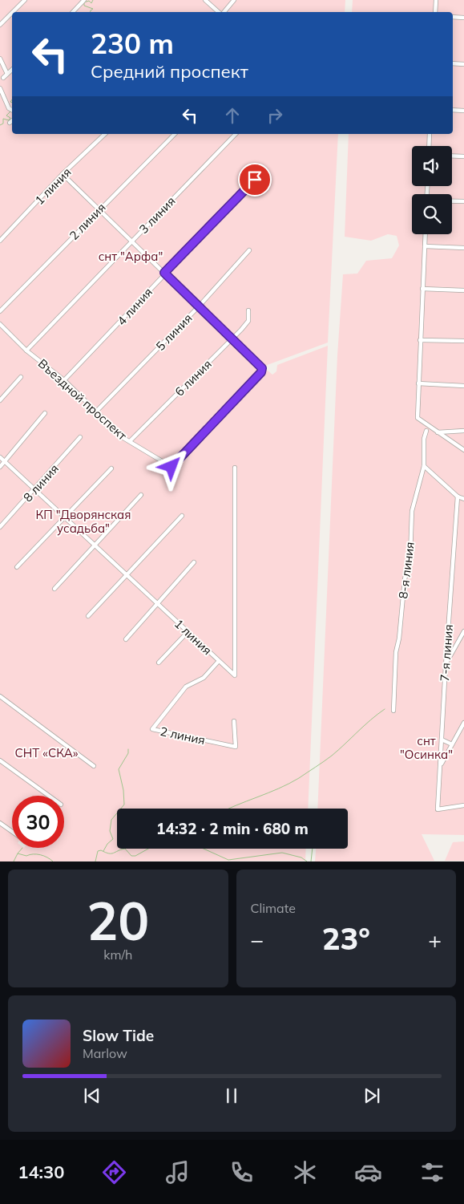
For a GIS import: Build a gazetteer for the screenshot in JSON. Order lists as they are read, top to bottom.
{
  "streets": {
    "street": [
      "1 линия",
      "3 линия",
      "2 линия",
      "4 линия",
      "5 линия",
      "6 линия",
      "Въездной проспект",
      "8 линия",
      "8-я линия",
      "7-я линия"
    ]
  },
  "crossings": [
    ["1 линия", "2 линия"],
    ["1 линия", "8 линия"],
    ["3 линия", "Въездной проспект"],
    ["4 линия", "Въездной проспект"],
    ["5 линия", "Въездной проспект"],
    ["6 линия", "Въездной проспект"]
  ],
  "parks": [
    "снт \"Арфа\"",
    "КП \"Дворянская усадьба\"",
    "снт \"Осинка\"",
    "СНТ «СКА»"
  ],
  "page": {
    "turn": ["230 m", "Средний проспект"],
    "limit": "30",
    "trip": "14:32 · 2 min · 680 m",
    "tile": [
      ["20", "km/h"],
      "Climate"
    ],
    "heat": ["−", "23°", "+"],
    "song": ["Slow Tide", "Marlow"],
    "tabs": "14:30"
  }
}
